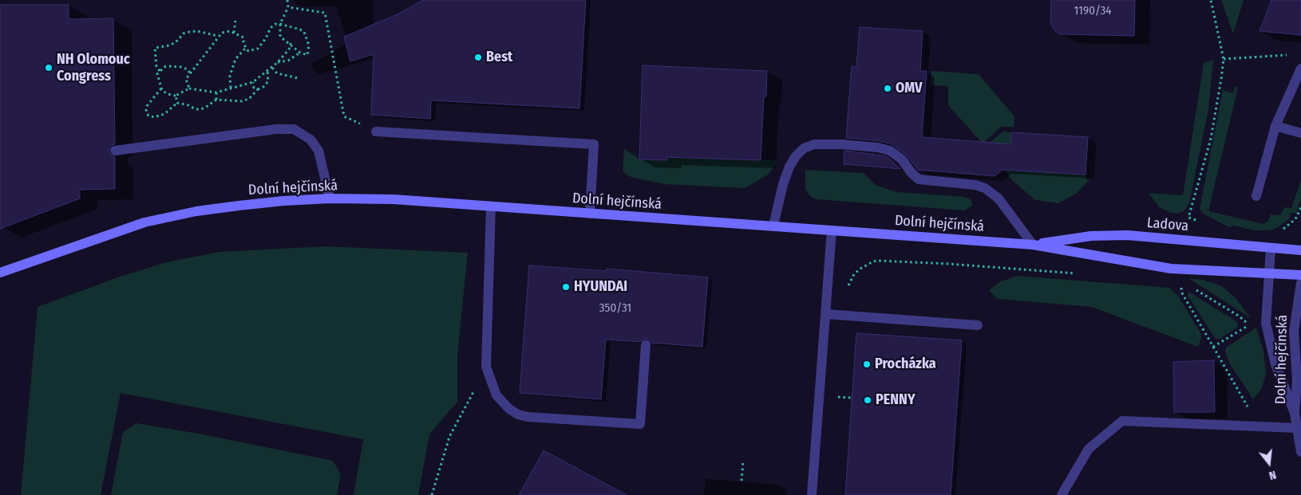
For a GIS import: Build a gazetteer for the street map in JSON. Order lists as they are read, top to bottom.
{
  "streets": {
    "main road": ["Dolní hejčínská", "Ladova"]
  },
  "crossings": [
    ["Dolní hejčínská", "Ladova"]
  ],
  "places": [
    "Best",
    "NH Olomouc Congress",
    "OMV",
    "HYUNDAI",
    "Procházka",
    "PENNY"
  ],
  "house_numbers": ["1190/34", "350/31"],
  "north": "bottom"
}
